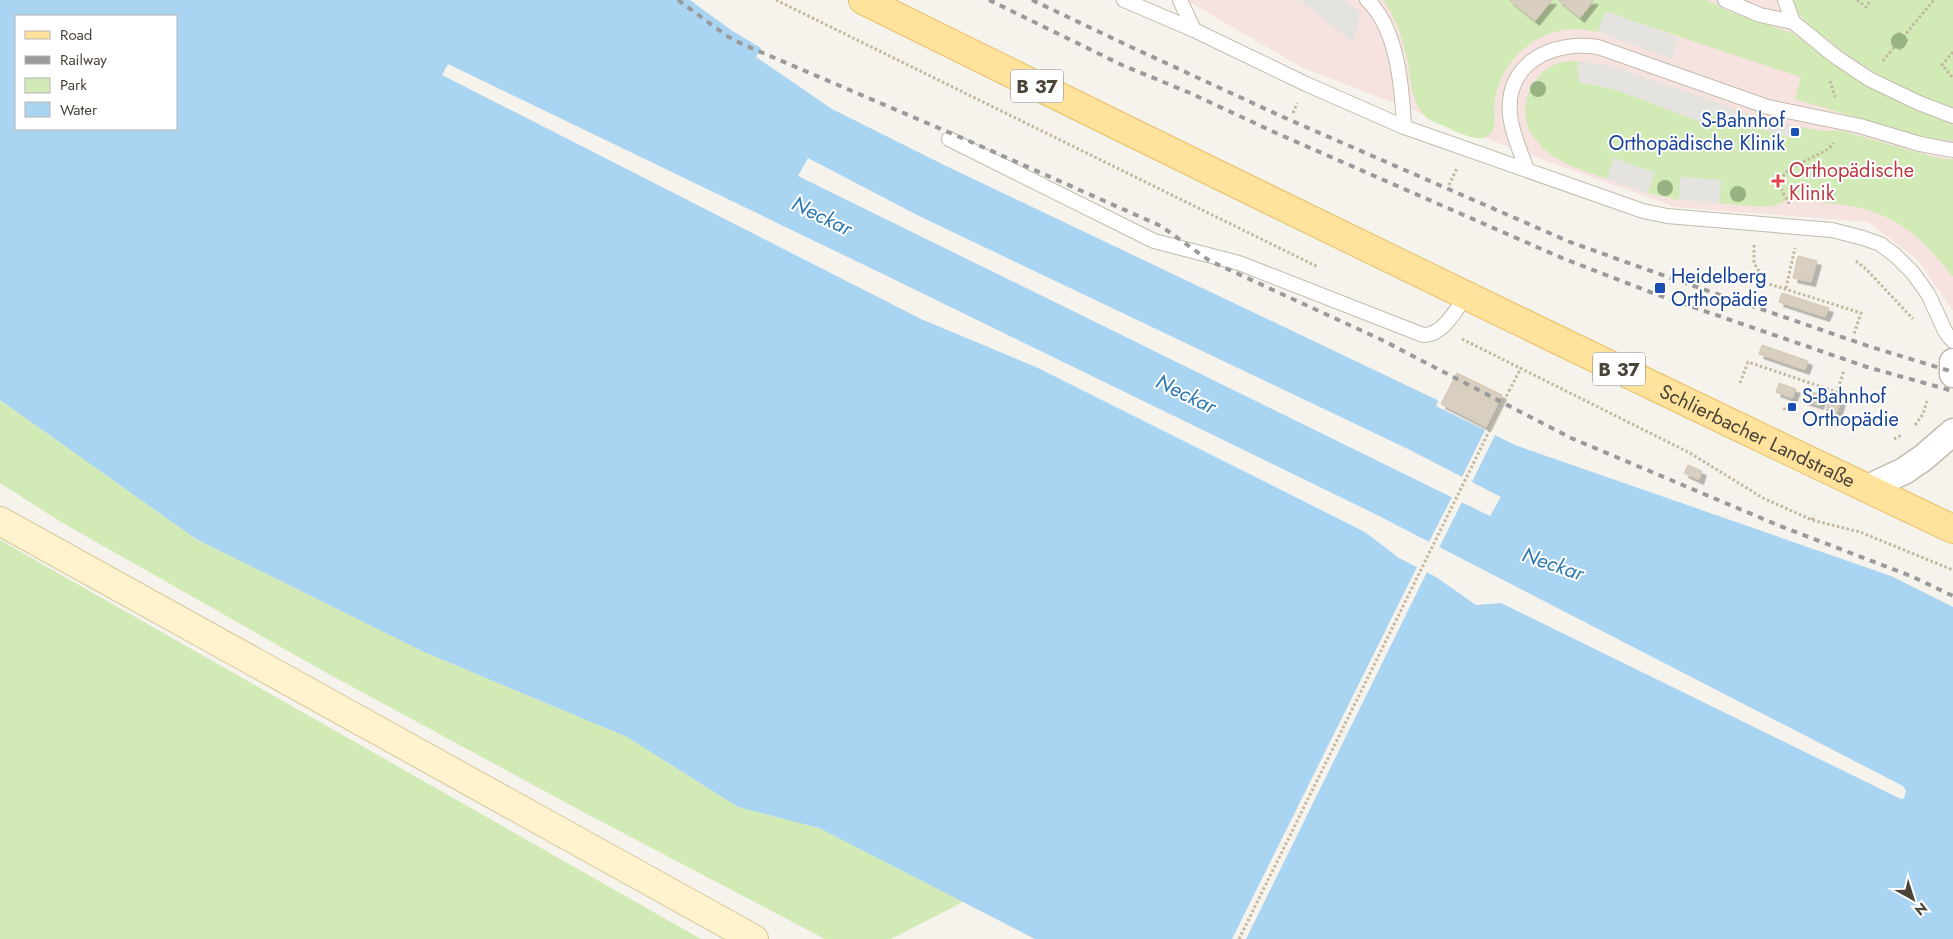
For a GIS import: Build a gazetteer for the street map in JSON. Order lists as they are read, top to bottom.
{
  "streets": {
    "main road": ["B 37", "Schlierbacher Landstraße"]
  },
  "crossings": [
    ["B 37", "Schlierbacher Landstraße"]
  ],
  "water": ["Neckar"],
  "places": {
    "transit": ["S-Bahnhof Orthopädische Klinik", "Heidelberg Orthopädie", "S-Bahnhof Orthopädie"],
    "health": ["Orthopädische Klinik"]
  },
  "legend": [
    "Road",
    "Railway",
    "Park",
    "Water"
  ],
  "north": "bottom right"
}
